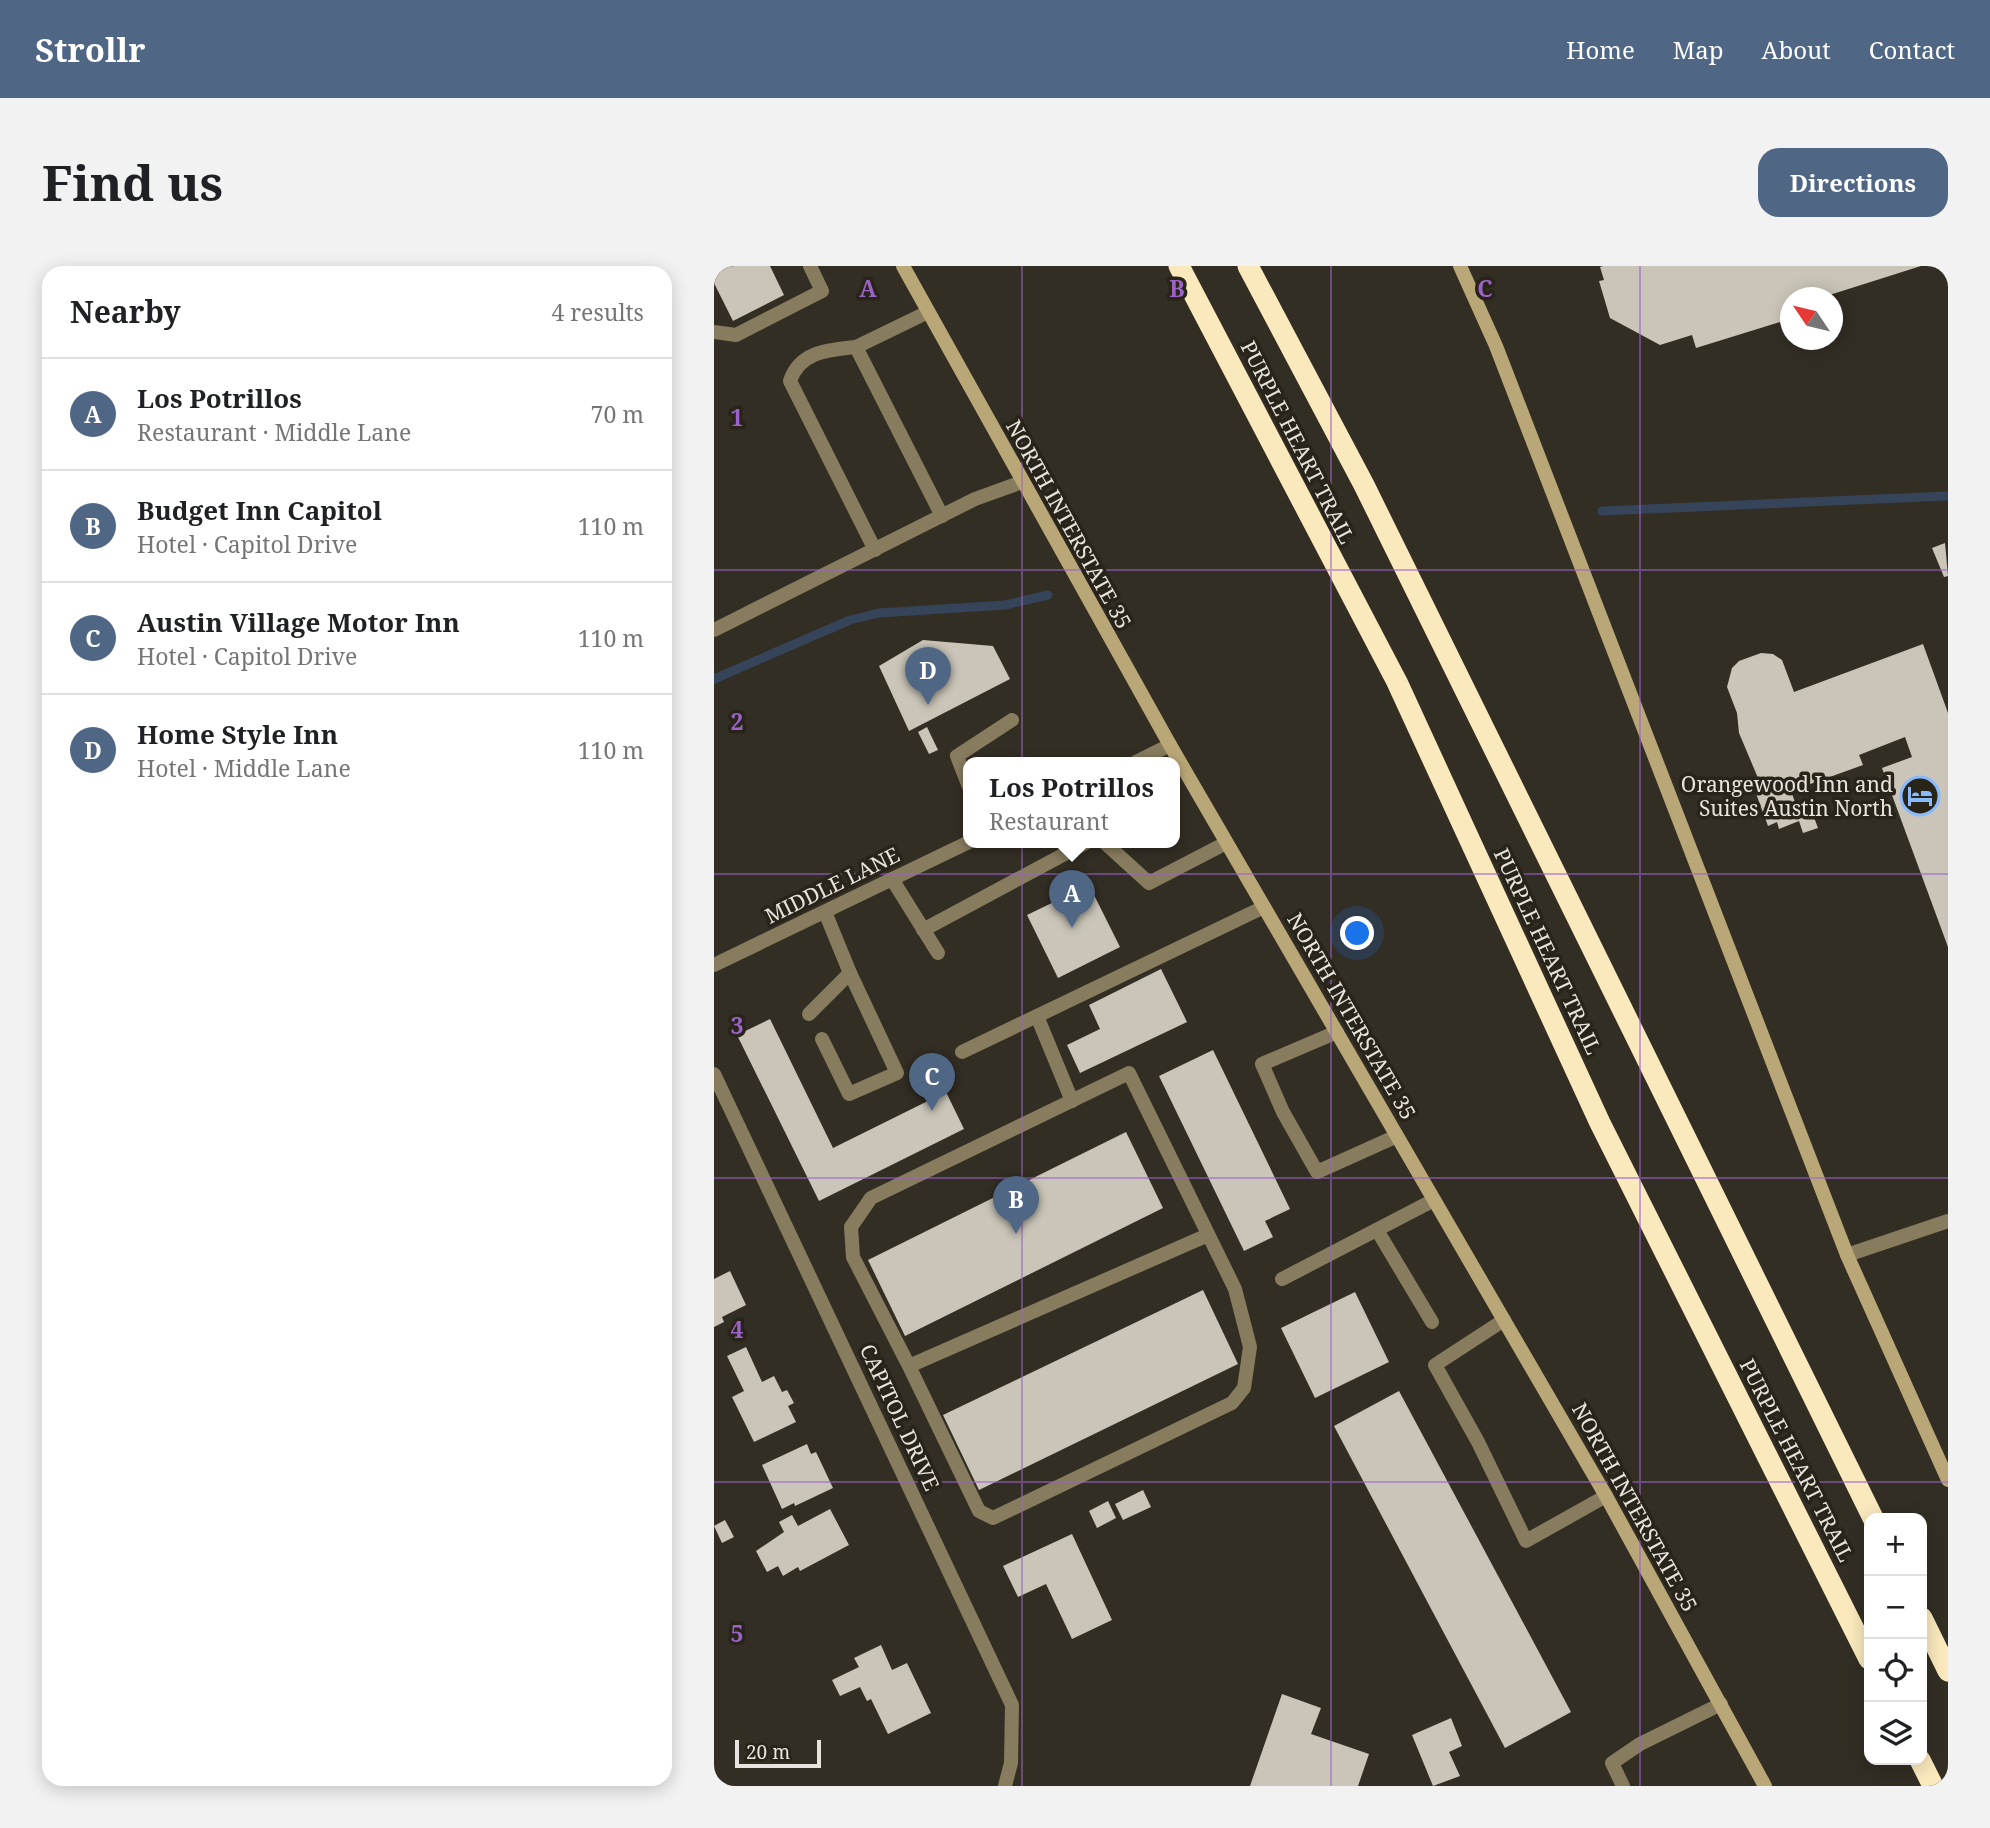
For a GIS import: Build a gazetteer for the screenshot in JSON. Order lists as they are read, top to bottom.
{
  "streets": {
    "highway": ["PURPLE HEART TRAIL"],
    "main road": ["NORTH INTERSTATE 35"],
    "street": ["MIDDLE LANE", "CAPITOL DRIVE"]
  },
  "places": {
    "hotel": ["Orangewood Inn and Suites Austin North"]
  },
  "scale_bar": "20 m",
  "north": "top left",
  "page": {
    "header": "Strollr",
    "nav": [
      "Home",
      "Map",
      "About",
      "Contact"
    ],
    "buttons": "Directions",
    "title": "Find us",
    "heading": ["Nearby", "4 results"],
    "list": [
      {
        "mark": "A",
        "name": "Los Potrillos",
        "note": "Restaurant · Middle Lane",
        "value": "70 m"
      },
      {
        "mark": "B",
        "name": "Budget Inn Capitol",
        "note": "Hotel · Capitol Drive",
        "value": "110 m"
      },
      {
        "mark": "C",
        "name": "Austin Village Motor Inn",
        "note": "Hotel · Capitol Drive",
        "value": "110 m"
      },
      {
        "mark": "D",
        "name": "Home Style Inn",
        "note": "Hotel · Middle Lane",
        "value": "110 m"
      }
    ],
    "pins": [
      "D",
      "A",
      "C",
      "B"
    ],
    "popup": ["Los Potrillos", "Restaurant"],
    "map_buttons": ["+", "−"],
    "scale": "20 m"
  },
  "grid": {
    "columns": ["A", "B", "C"],
    "rows": [
      "1",
      "2",
      "3",
      "4",
      "5"
    ]
  }
}
